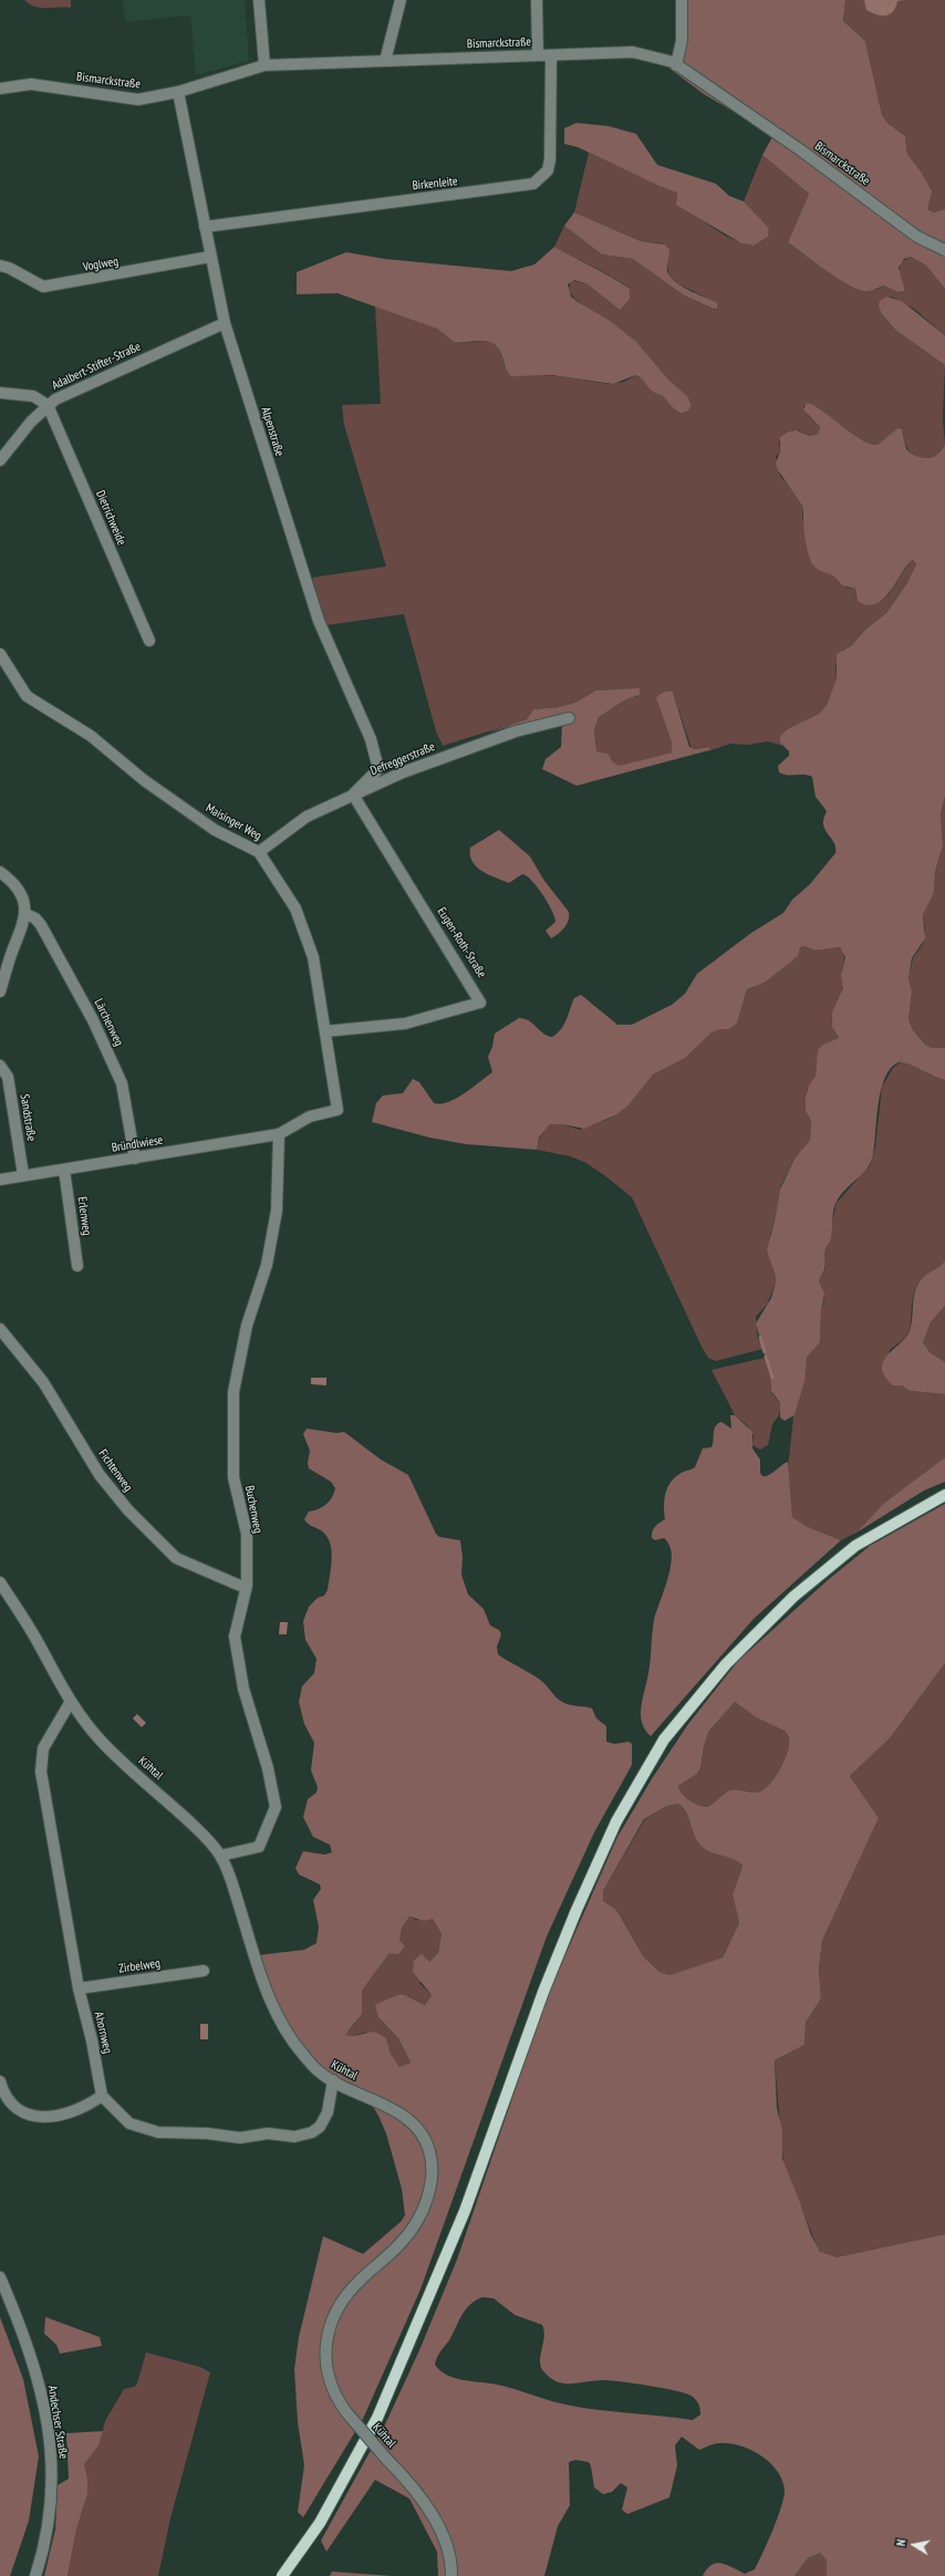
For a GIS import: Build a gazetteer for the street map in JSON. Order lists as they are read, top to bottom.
{
  "streets": {
    "street": [
      "Bismarckstraße",
      "Birkenleite",
      "Voglweg",
      "Adalbert-Stifter-Straße",
      "Alpenstraße",
      "Dietrichweide",
      "Defreggerstraße",
      "Maisinger Weg",
      "Eugen-Roth-Straße",
      "Lärchenweg",
      "Sandstraße",
      "Bründlwiese",
      "Erlenweg",
      "Fichtenweg",
      "Buchenweg",
      "Kühtal",
      "Zirbelweg",
      "Ahornweg",
      "Andechser Straße"
    ]
  },
  "crossings": [
    ["Bismarckstraße", "Birkenleite"],
    ["Bismarckstraße", "Alpenstraße"],
    ["Birkenleite", "Alpenstraße"],
    ["Voglweg", "Alpenstraße"],
    ["Adalbert-Stifter-Straße", "Alpenstraße"],
    ["Adalbert-Stifter-Straße", "Dietrichweide"],
    ["Alpenstraße", "Defreggerstraße"],
    ["Alpenstraße", "Eugen-Roth-Straße"],
    ["Defreggerstraße", "Maisinger Weg"],
    ["Defreggerstraße", "Eugen-Roth-Straße"],
    ["Maisinger Weg", "Eugen-Roth-Straße"],
    ["Maisinger Weg", "Bründlwiese"],
    ["Maisinger Weg", "Buchenweg"],
    ["Lärchenweg", "Bründlwiese"],
    ["Sandstraße", "Bründlwiese"],
    ["Bründlwiese", "Erlenweg"],
    ["Bründlwiese", "Buchenweg"],
    ["Fichtenweg", "Buchenweg"],
    ["Buchenweg", "Kühtal"],
    ["Kühtal", "Ahornweg"],
    ["Zirbelweg", "Ahornweg"]
  ],
  "north": "left"
}
